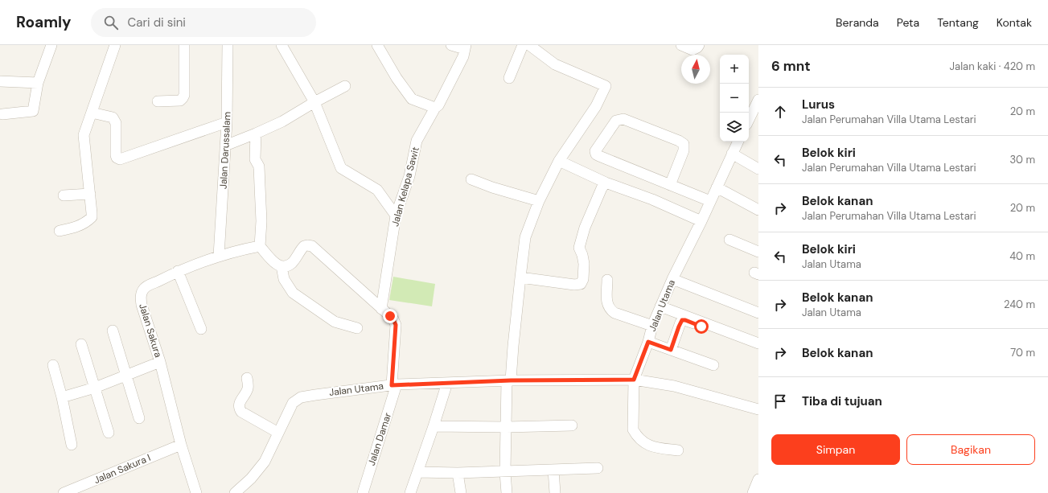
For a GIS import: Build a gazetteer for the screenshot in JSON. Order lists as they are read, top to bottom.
{
  "streets": {
    "street": [
      "Jalan Darussalam",
      "Jalan Kelapa Sawit",
      "Jalan Utama",
      "Jalan Sakura",
      "Jalan Damar",
      "Jalan Sakura I"
    ]
  },
  "crossings": [
    ["Jalan Darussalam", "Jalan Sakura"],
    ["Jalan Kelapa Sawit", "Jalan Damar"],
    ["Jalan Utama", "Jalan Damar"],
    ["Jalan Sakura", "Jalan Sakura I"]
  ],
  "north": "top",
  "page": {
    "header": "Roamly",
    "search": "Cari di sini",
    "nav": [
      "Beranda",
      "Peta",
      "Tentang",
      "Kontak"
    ],
    "heading": ["6 mnt", "Jalan kaki · 420 m"],
    "map_buttons": ["+", "−"],
    "list": [
      ["Lurus", "Jalan Perumahan Villa Utama Lestari", "20 m"],
      ["Belok kiri", "Jalan Perumahan Villa Utama Lestari", "30 m"],
      ["Belok kanan", "Jalan Perumahan Villa Utama Lestari", "20 m"],
      ["Belok kiri", "Jalan Utama", "40 m"],
      ["Belok kanan", "Jalan Utama", "240 m"],
      ["Belok kanan", "70 m"],
      "Tiba di tujuan"
    ],
    "buttons": ["Simpan", "Bagikan"]
  }
}
